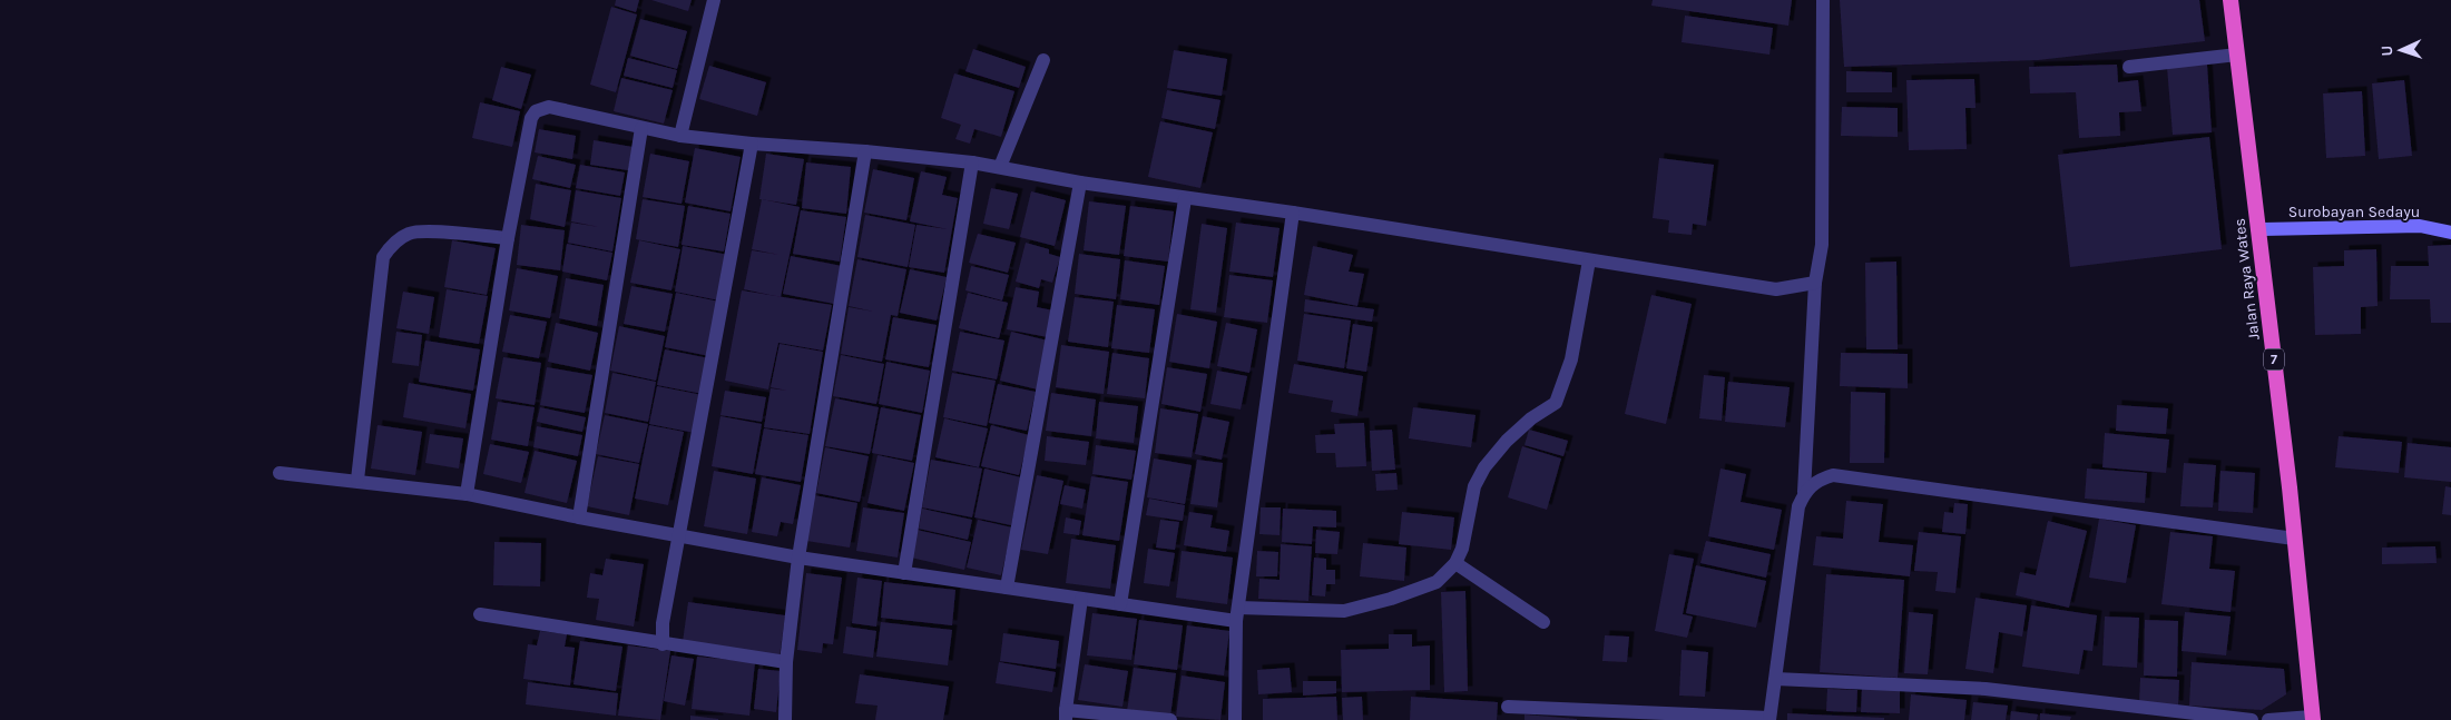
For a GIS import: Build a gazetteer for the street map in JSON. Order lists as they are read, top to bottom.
{
  "streets": {
    "highway": ["Jalan Raya Wates", "7"],
    "main road": ["Surobayan Sedayu"]
  },
  "crossings": [
    ["Surobayan Sedayu", "Jalan Raya Wates"]
  ],
  "north": "left"
}
